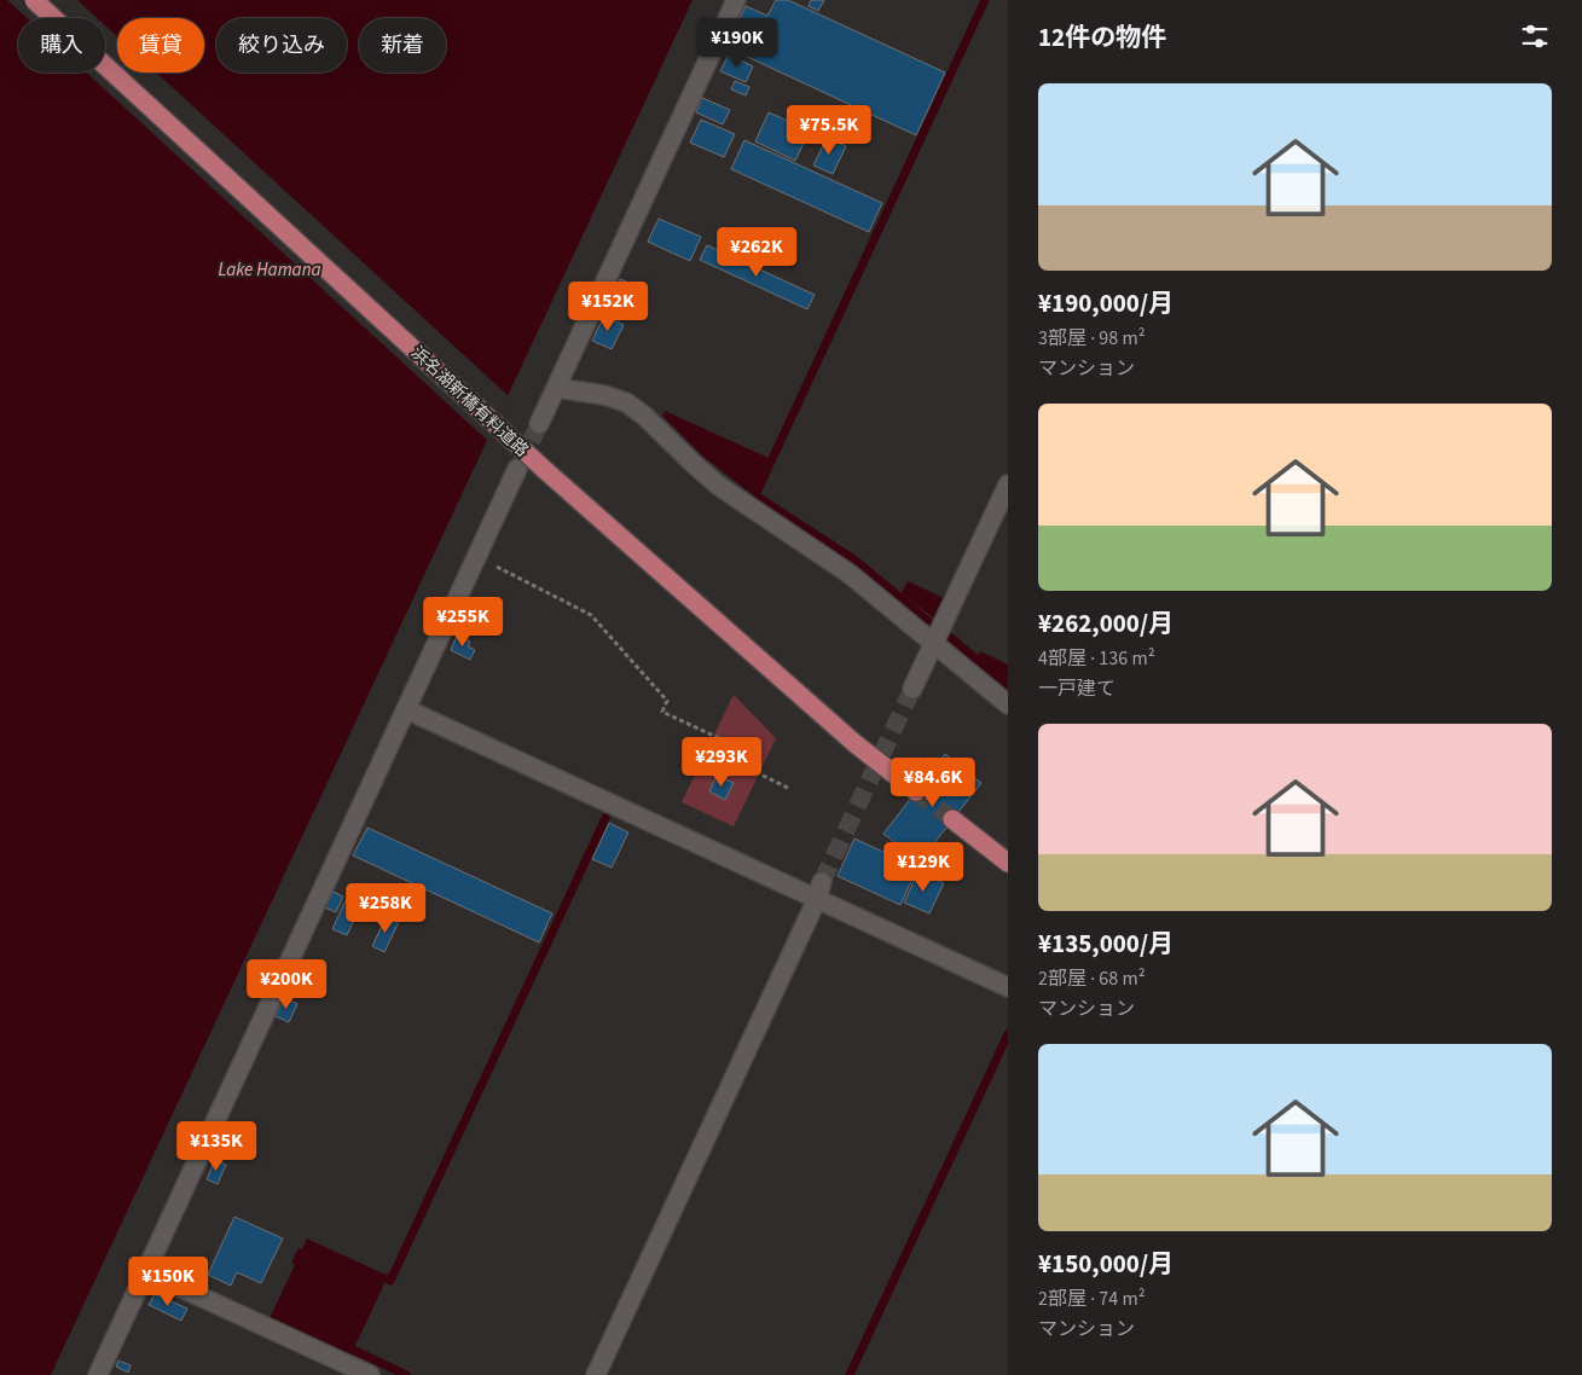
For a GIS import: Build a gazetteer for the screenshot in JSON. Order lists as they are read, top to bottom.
{
  "streets": {
    "main road": ["浜名湖新橋有料道路"]
  },
  "water": ["Lake Hamana"],
  "page": {
    "heading": "12件の物件",
    "price": [
      "¥190K",
      "¥75.5K",
      "¥262K",
      "¥152K",
      "¥255K",
      "¥293K",
      "¥84.6K",
      "¥129K",
      "¥258K",
      "¥200K",
      "¥135K",
      "¥150K"
    ],
    "chip": [
      "購入",
      "賃貸",
      "絞り込み",
      "新着"
    ],
    "list": [
      {
        "name": "¥190,000/月",
        "note": "3部屋 · 98 m² · マンション"
      },
      {
        "name": "¥262,000/月",
        "note": "4部屋 · 136 m² · 一戸建て"
      },
      {
        "name": "¥135,000/月",
        "note": "2部屋 · 68 m² · マンション"
      },
      {
        "name": "¥150,000/月",
        "note": "2部屋 · 74 m² · マンション"
      }
    ]
  }
}
